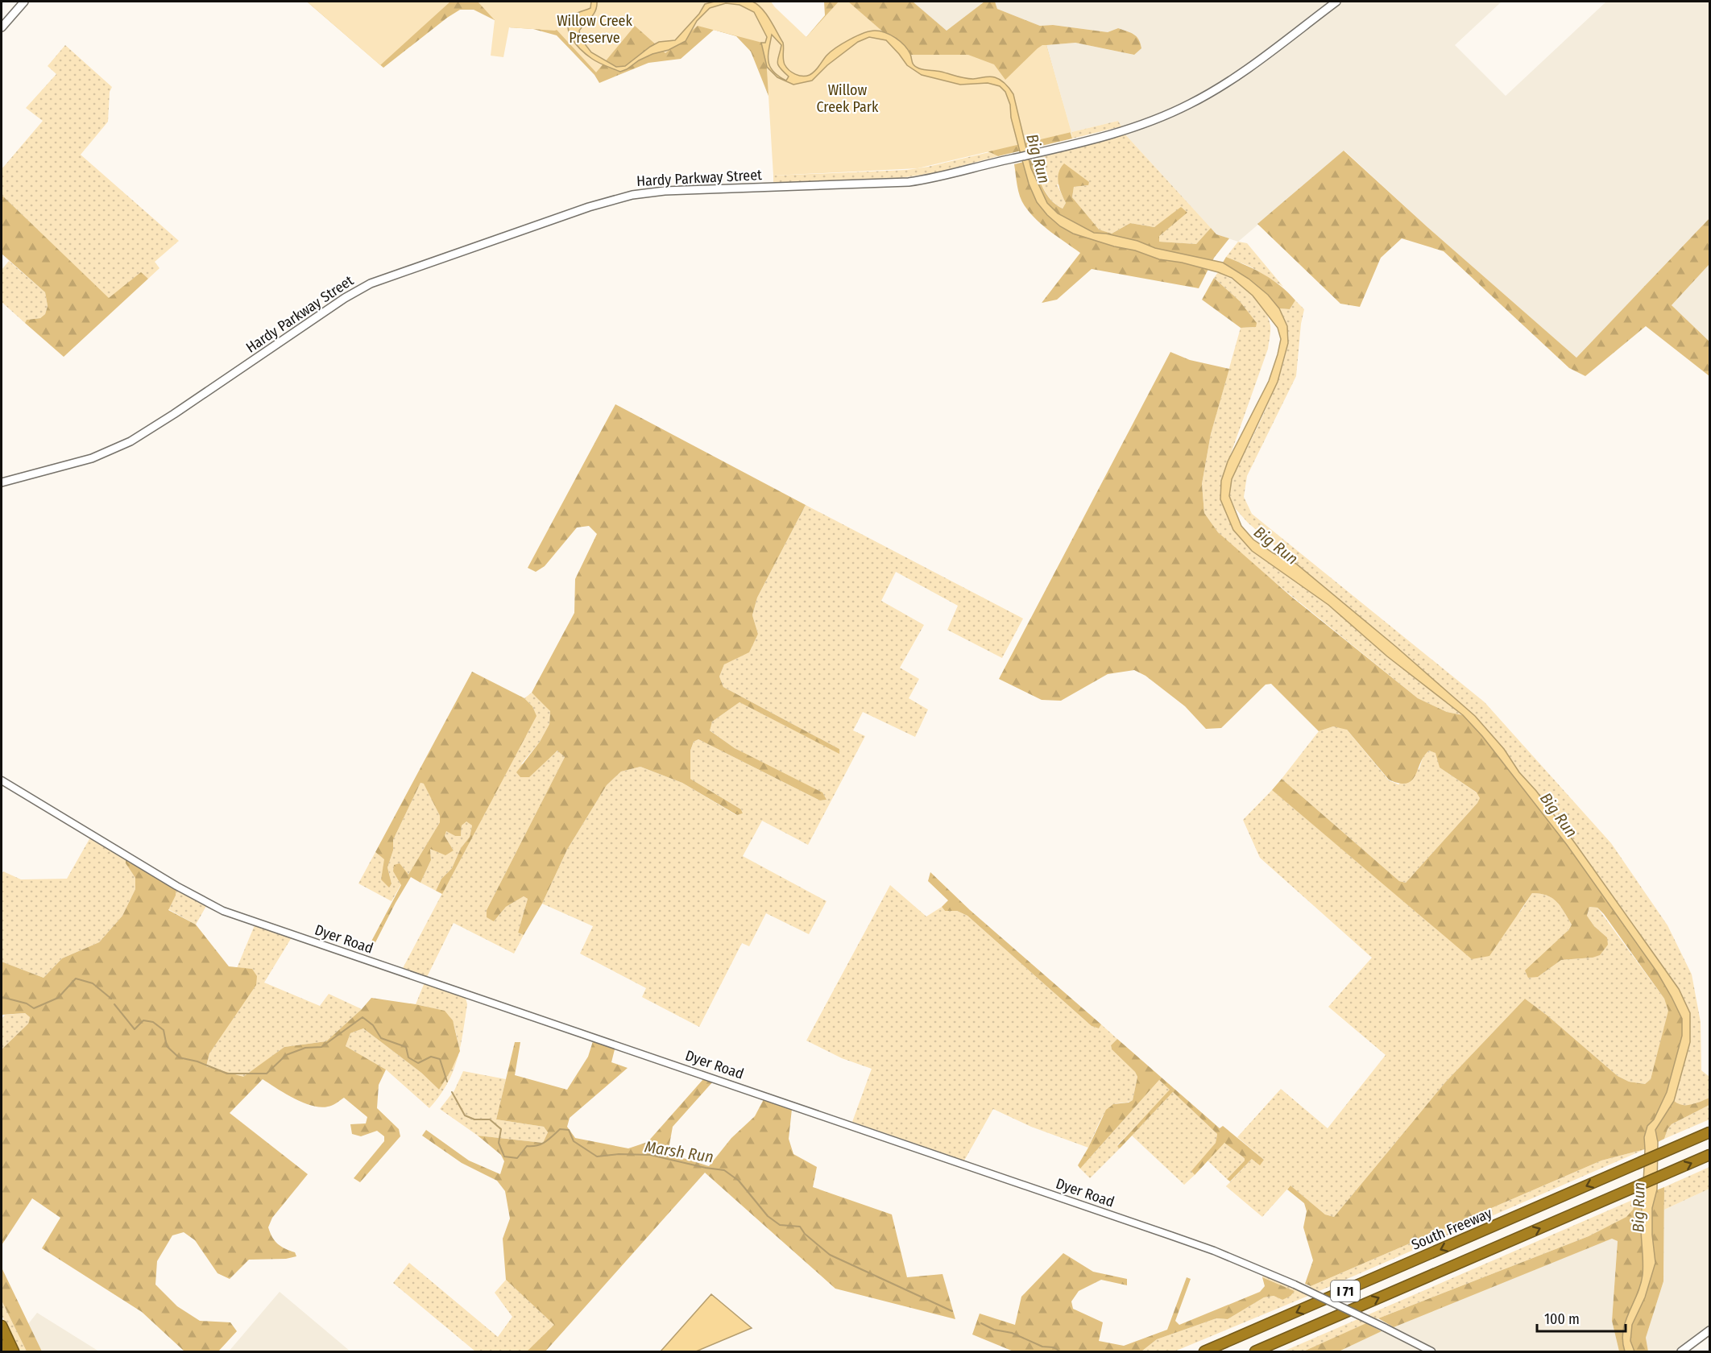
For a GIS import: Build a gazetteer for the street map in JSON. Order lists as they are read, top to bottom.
{
  "streets": {
    "highway": ["South Freeway", "I 71"],
    "main road": ["Hardy Parkway Street"],
    "street": ["Dyer Road"]
  },
  "water": ["Big Run", "Marsh Run"],
  "parks": ["Willow Creek Preserve", "Willow Creek Park"],
  "scale_bar": "100 m"
}
